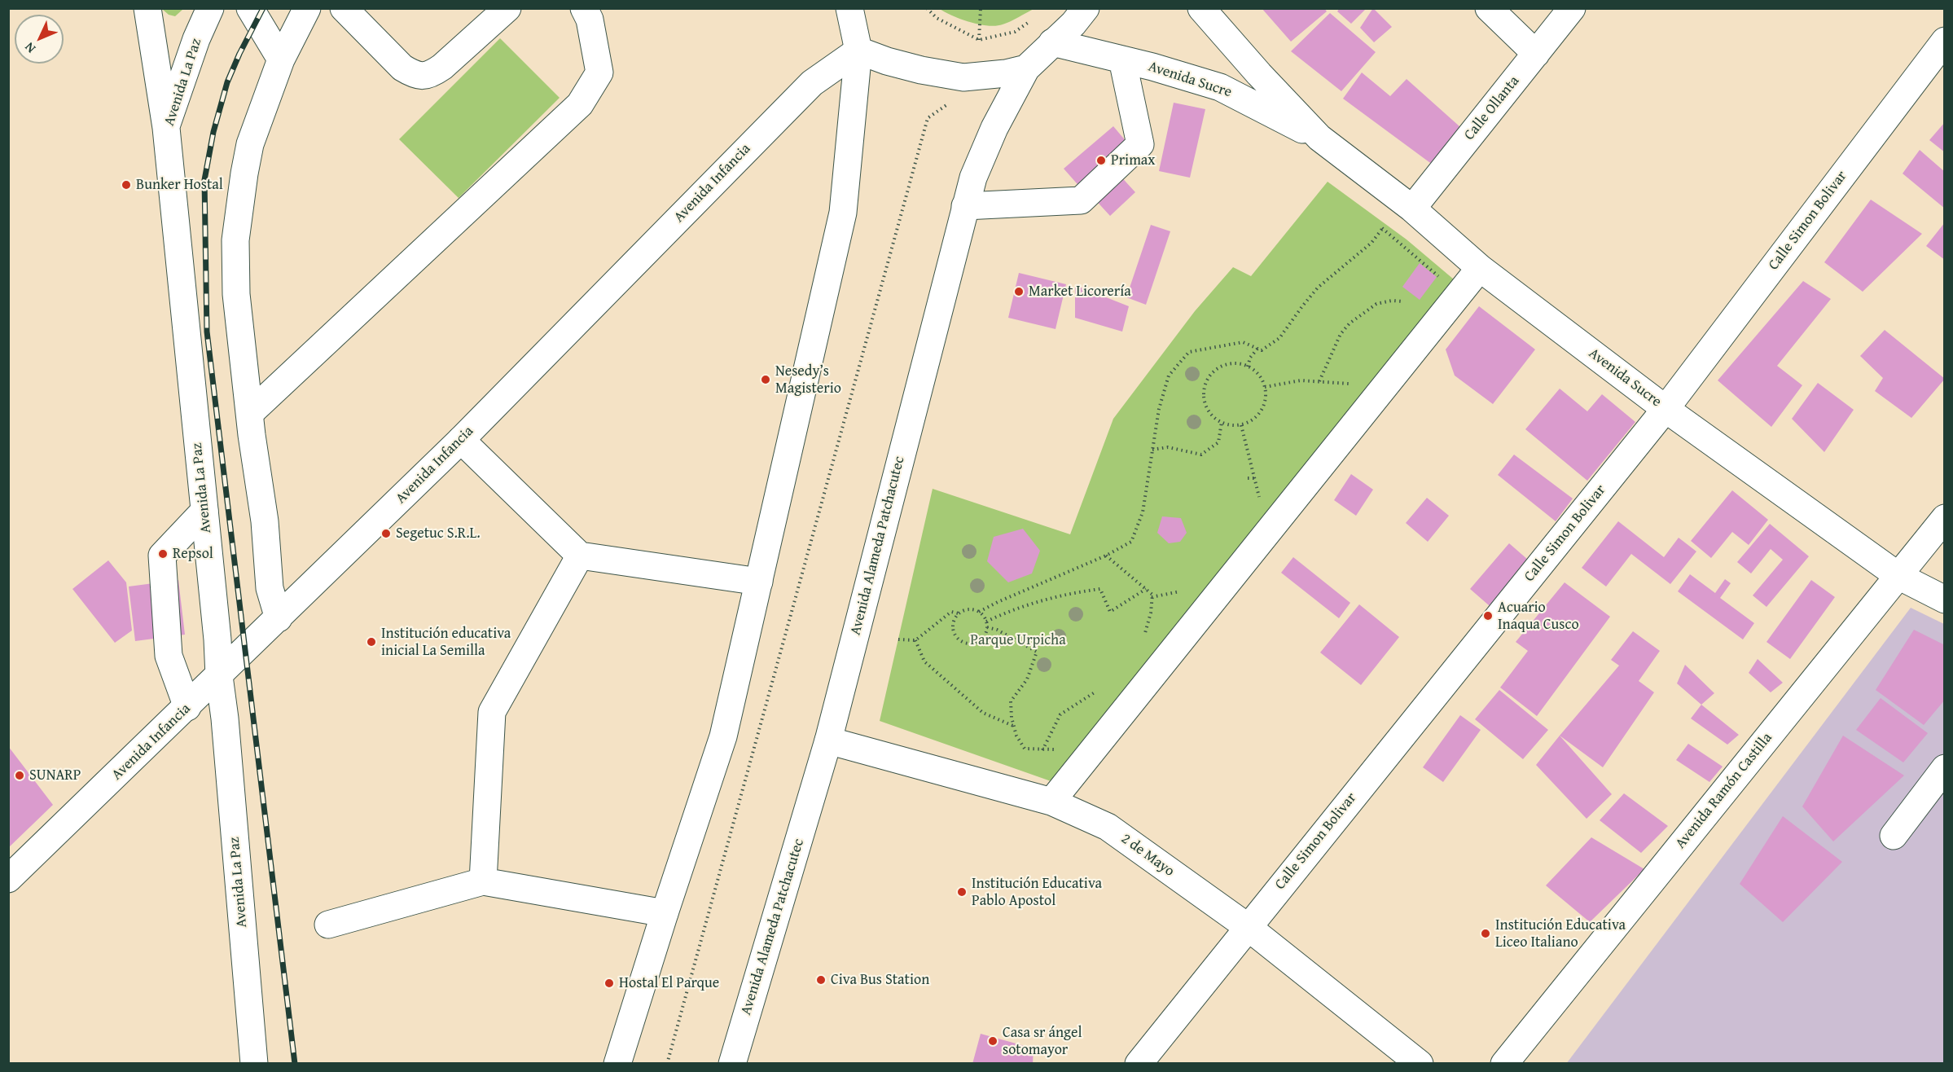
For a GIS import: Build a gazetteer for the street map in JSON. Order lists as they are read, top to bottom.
{
  "streets": {
    "main road": [
      "Avenida Sucre",
      "Avenida La Paz",
      "Calle Ollanta",
      "Avenida Infancia",
      "Calle Simon Bolivar",
      "Avenida Alameda Patchacutec",
      "Avenida Ramón Castilla",
      "2 de Mayo"
    ]
  },
  "crossings": [
    ["Avenida Sucre", "Calle Ollanta"],
    ["Avenida Sucre", "Calle Simon Bolivar"],
    ["Avenida Sucre", "Avenida Alameda Patchacutec"],
    ["Avenida Sucre", "Avenida Ramón Castilla"],
    ["Avenida La Paz", "Avenida Infancia"],
    ["Calle Simon Bolivar", "2 de Mayo"],
    ["Avenida Alameda Patchacutec", "2 de Mayo"]
  ],
  "parks": ["Parque Urpicha"],
  "places": [
    "Primax",
    "Bunker Hostal",
    "Market Licorería",
    "Nesedy’s Magisterio",
    "Segetuc S.R.L.",
    "Repsol",
    "Acuario Inaqua Cusco",
    "Institución educativa inicial La Semilla",
    "SUNARP",
    "Institución Educativa Pablo Apostol",
    "Institución Educativa Liceo Italiano",
    "Civa Bus Station",
    "Hostal El Parque",
    "Casa sr ángel sotomayor"
  ],
  "north": "bottom left"
}
